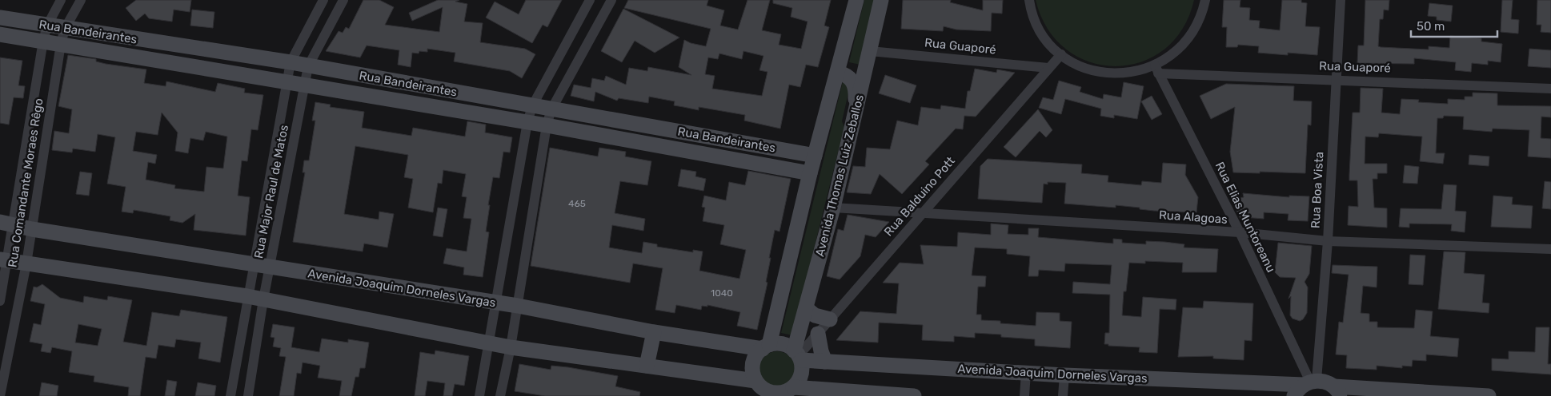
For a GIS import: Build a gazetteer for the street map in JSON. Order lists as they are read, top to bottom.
{
  "streets": {
    "street": [
      "Rua Bandeirantes",
      "Rua Guaporé",
      "Avenida Thomas Luiz Zeballos",
      "Rua Comandante Moraes Rêgo",
      "Rua Boa Vista",
      "Rua Major Raul de Matos",
      "Rua Balduino Pott",
      "Rua Alagoas",
      "Rua Elias Muntoreanu",
      "Avenida Joaquim Dorneles Vargas"
    ]
  },
  "crossings": [
    ["Rua Bandeirantes", "Rua Comandante Moraes Rêgo"],
    ["Rua Bandeirantes", "Rua Major Raul de Matos"],
    ["Rua Guaporé", "Avenida Thomas Luiz Zeballos"],
    ["Rua Guaporé", "Rua Boa Vista"],
    ["Rua Guaporé", "Rua Balduino Pott"],
    ["Rua Guaporé", "Rua Elias Muntoreanu"],
    ["Avenida Thomas Luiz Zeballos", "Rua Balduino Pott"],
    ["Avenida Thomas Luiz Zeballos", "Rua Alagoas"],
    ["Avenida Thomas Luiz Zeballos", "Avenida Joaquim Dorneles Vargas"],
    ["Rua Comandante Moraes Rêgo", "Avenida Joaquim Dorneles Vargas"],
    ["Rua Boa Vista", "Rua Alagoas"],
    ["Rua Boa Vista", "Rua Elias Muntoreanu"],
    ["Rua Boa Vista", "Avenida Joaquim Dorneles Vargas"],
    ["Rua Major Raul de Matos", "Avenida Joaquim Dorneles Vargas"],
    ["Rua Balduino Pott", "Rua Alagoas"],
    ["Rua Balduino Pott", "Avenida Joaquim Dorneles Vargas"],
    ["Rua Alagoas", "Rua Elias Muntoreanu"],
    ["Rua Elias Muntoreanu", "Avenida Joaquim Dorneles Vargas"]
  ],
  "house_numbers": ["465", "1040"],
  "scale_bar": "50 m"
}
